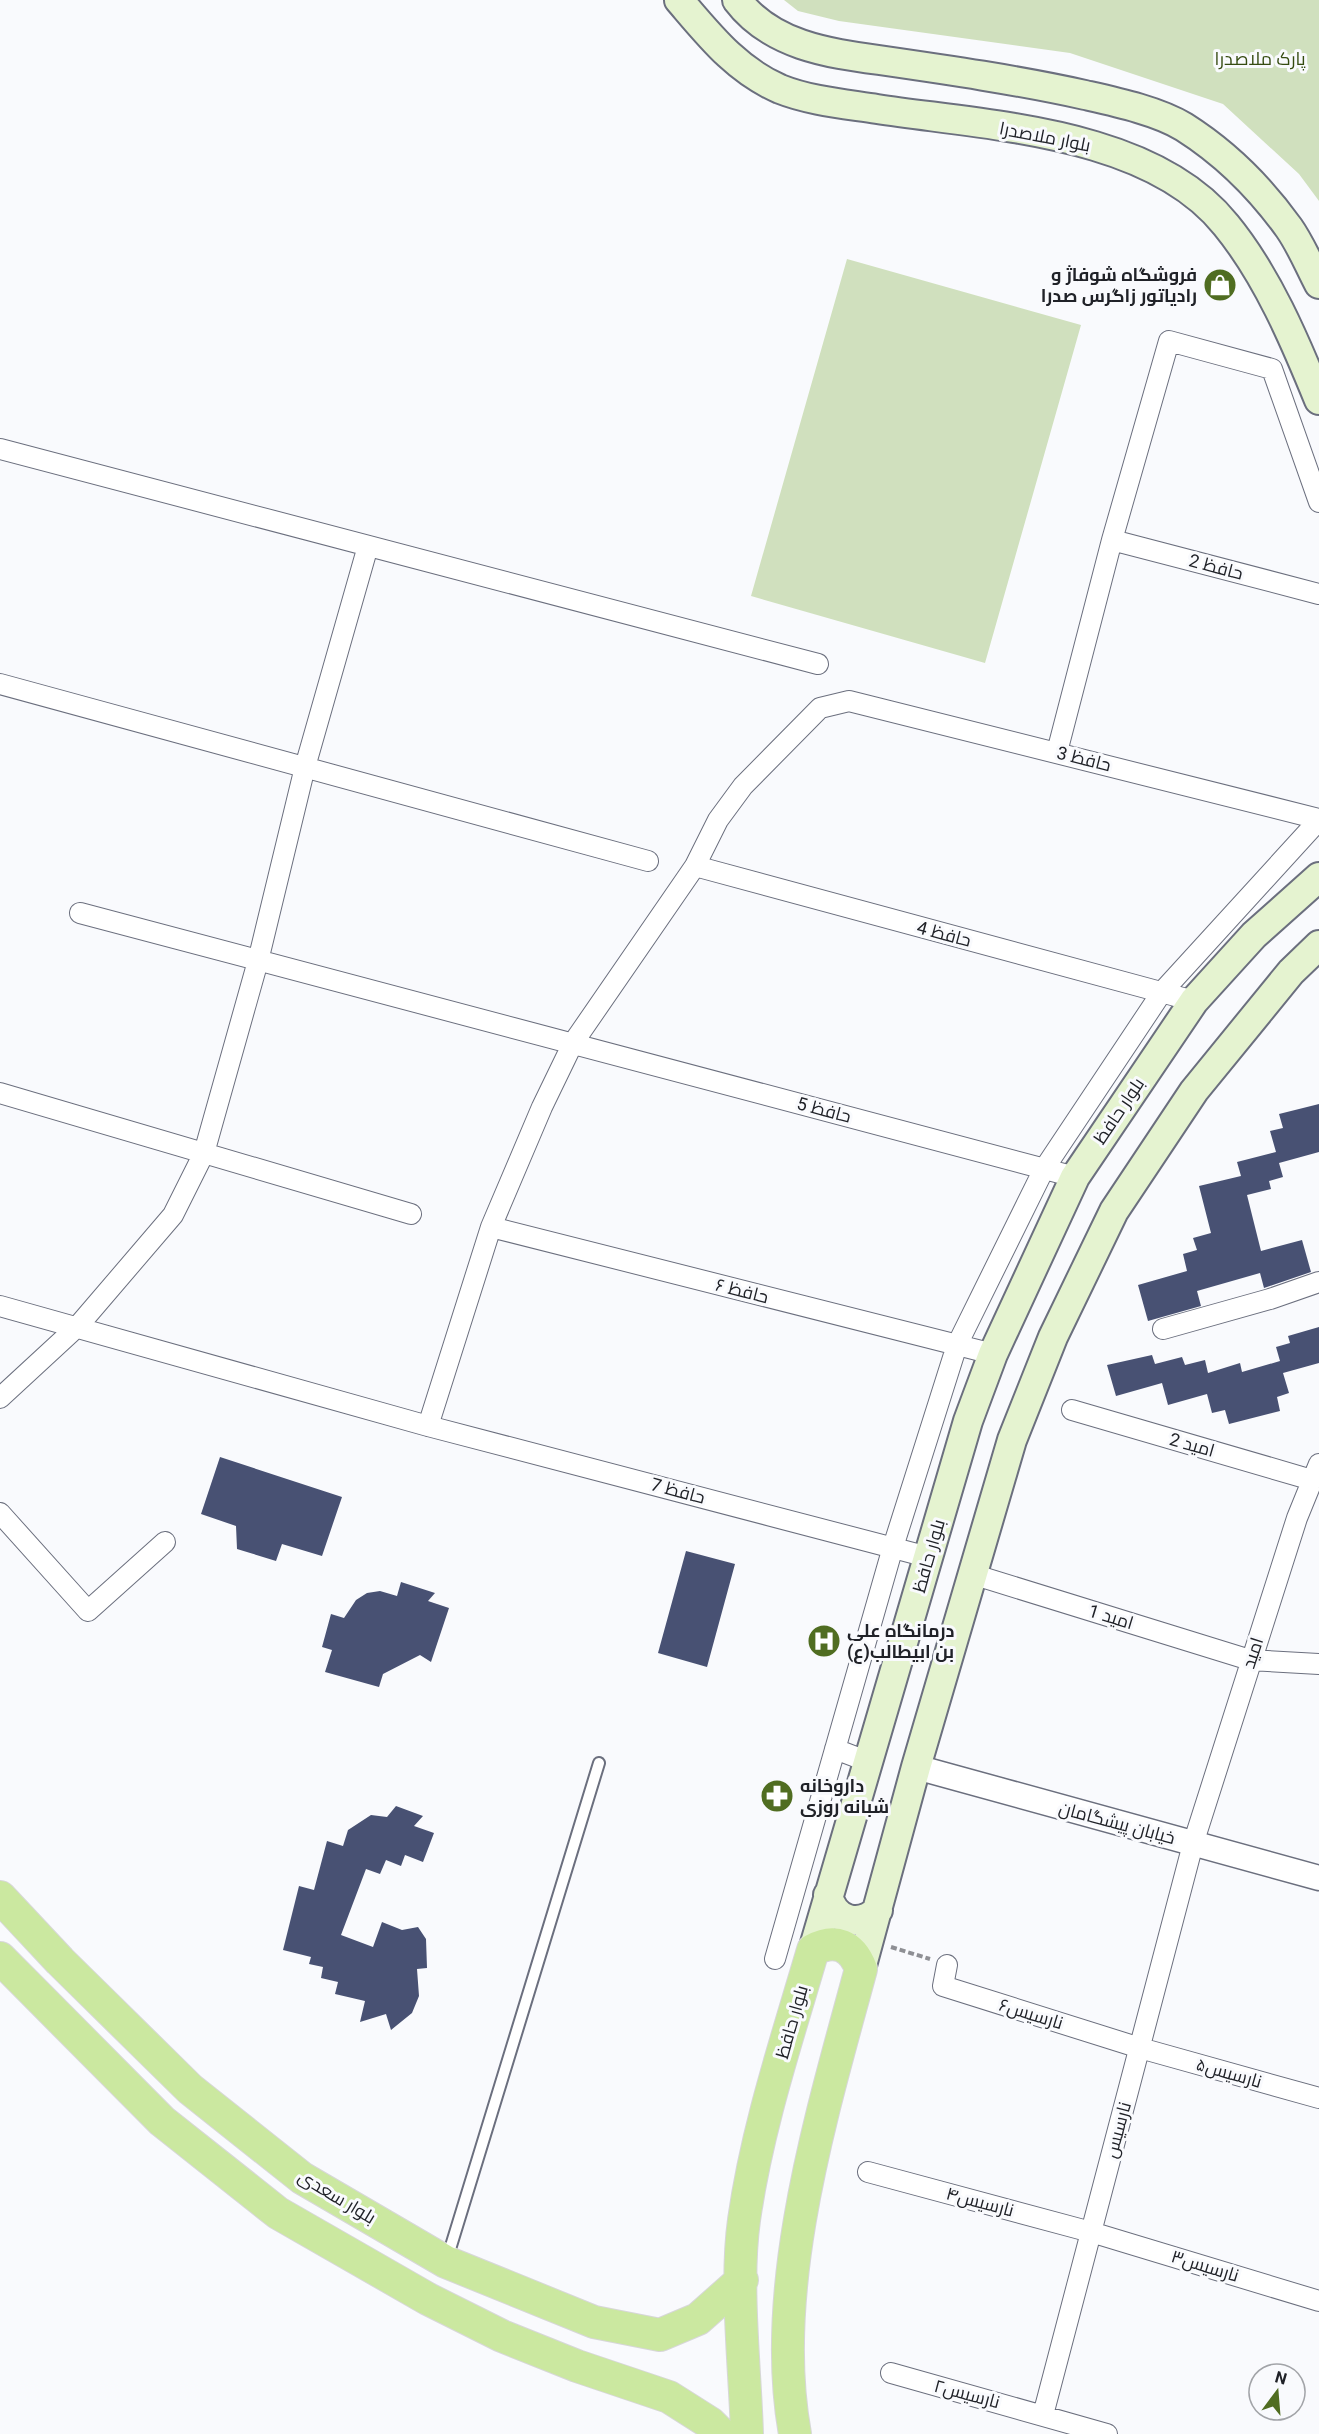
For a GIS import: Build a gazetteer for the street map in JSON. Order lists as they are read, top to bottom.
{
  "streets": {
    "main road": ["بلوار ملاصدرا", "بلوار حافظ", "بلوار سعدی"],
    "street": [
      "حافظ 2",
      "حافظ 3",
      "حافظ 4",
      "حافظ 5",
      "حافظ ۶",
      "امید 2",
      "حافظ 7",
      "امید 1",
      "امید",
      "خیابان پیشگامان",
      "نارسیس۶",
      "نارسیس۵",
      "نارسیس",
      "نارسیس۴",
      "نارسیس۳",
      "نارسیس۲"
    ]
  },
  "crossings": [
    ["حافظ 3", "حافظ 4"],
    ["حافظ 4", "بلوار حافظ"],
    ["حافظ 5", "بلوار حافظ"],
    ["بلوار حافظ", "حافظ ۶"],
    ["بلوار حافظ", "حافظ 7"],
    ["بلوار حافظ", "بلوار سعدی"],
    ["امید 2", "امید"],
    ["امید 1", "امید"],
    ["امید", "خیابان پیشگامان"],
    ["امید", "نارسیس"],
    ["خیابان پیشگامان", "نارسیس"],
    ["نارسیس۶", "نارسیس۵"],
    ["نارسیس۶", "نارسیس"],
    ["نارسیس۵", "نارسیس"],
    ["نارسیس", "نارسیس۴"],
    ["نارسیس", "نارسیس۳"],
    ["نارسیس", "نارسیس۲"],
    ["نارسیس۴", "نارسیس۳"]
  ],
  "parks": ["پارک ملاصدرا"],
  "places": {
    "shop": ["فروشگاه شوفاژ و رادیاتور زاگرس صدرا"],
    "hospital": ["درمانگاه علی بن ابیطالب(ع)"],
    "pharmacy": ["داروخانه شبانه روزی"]
  },
  "north": "top"
}
